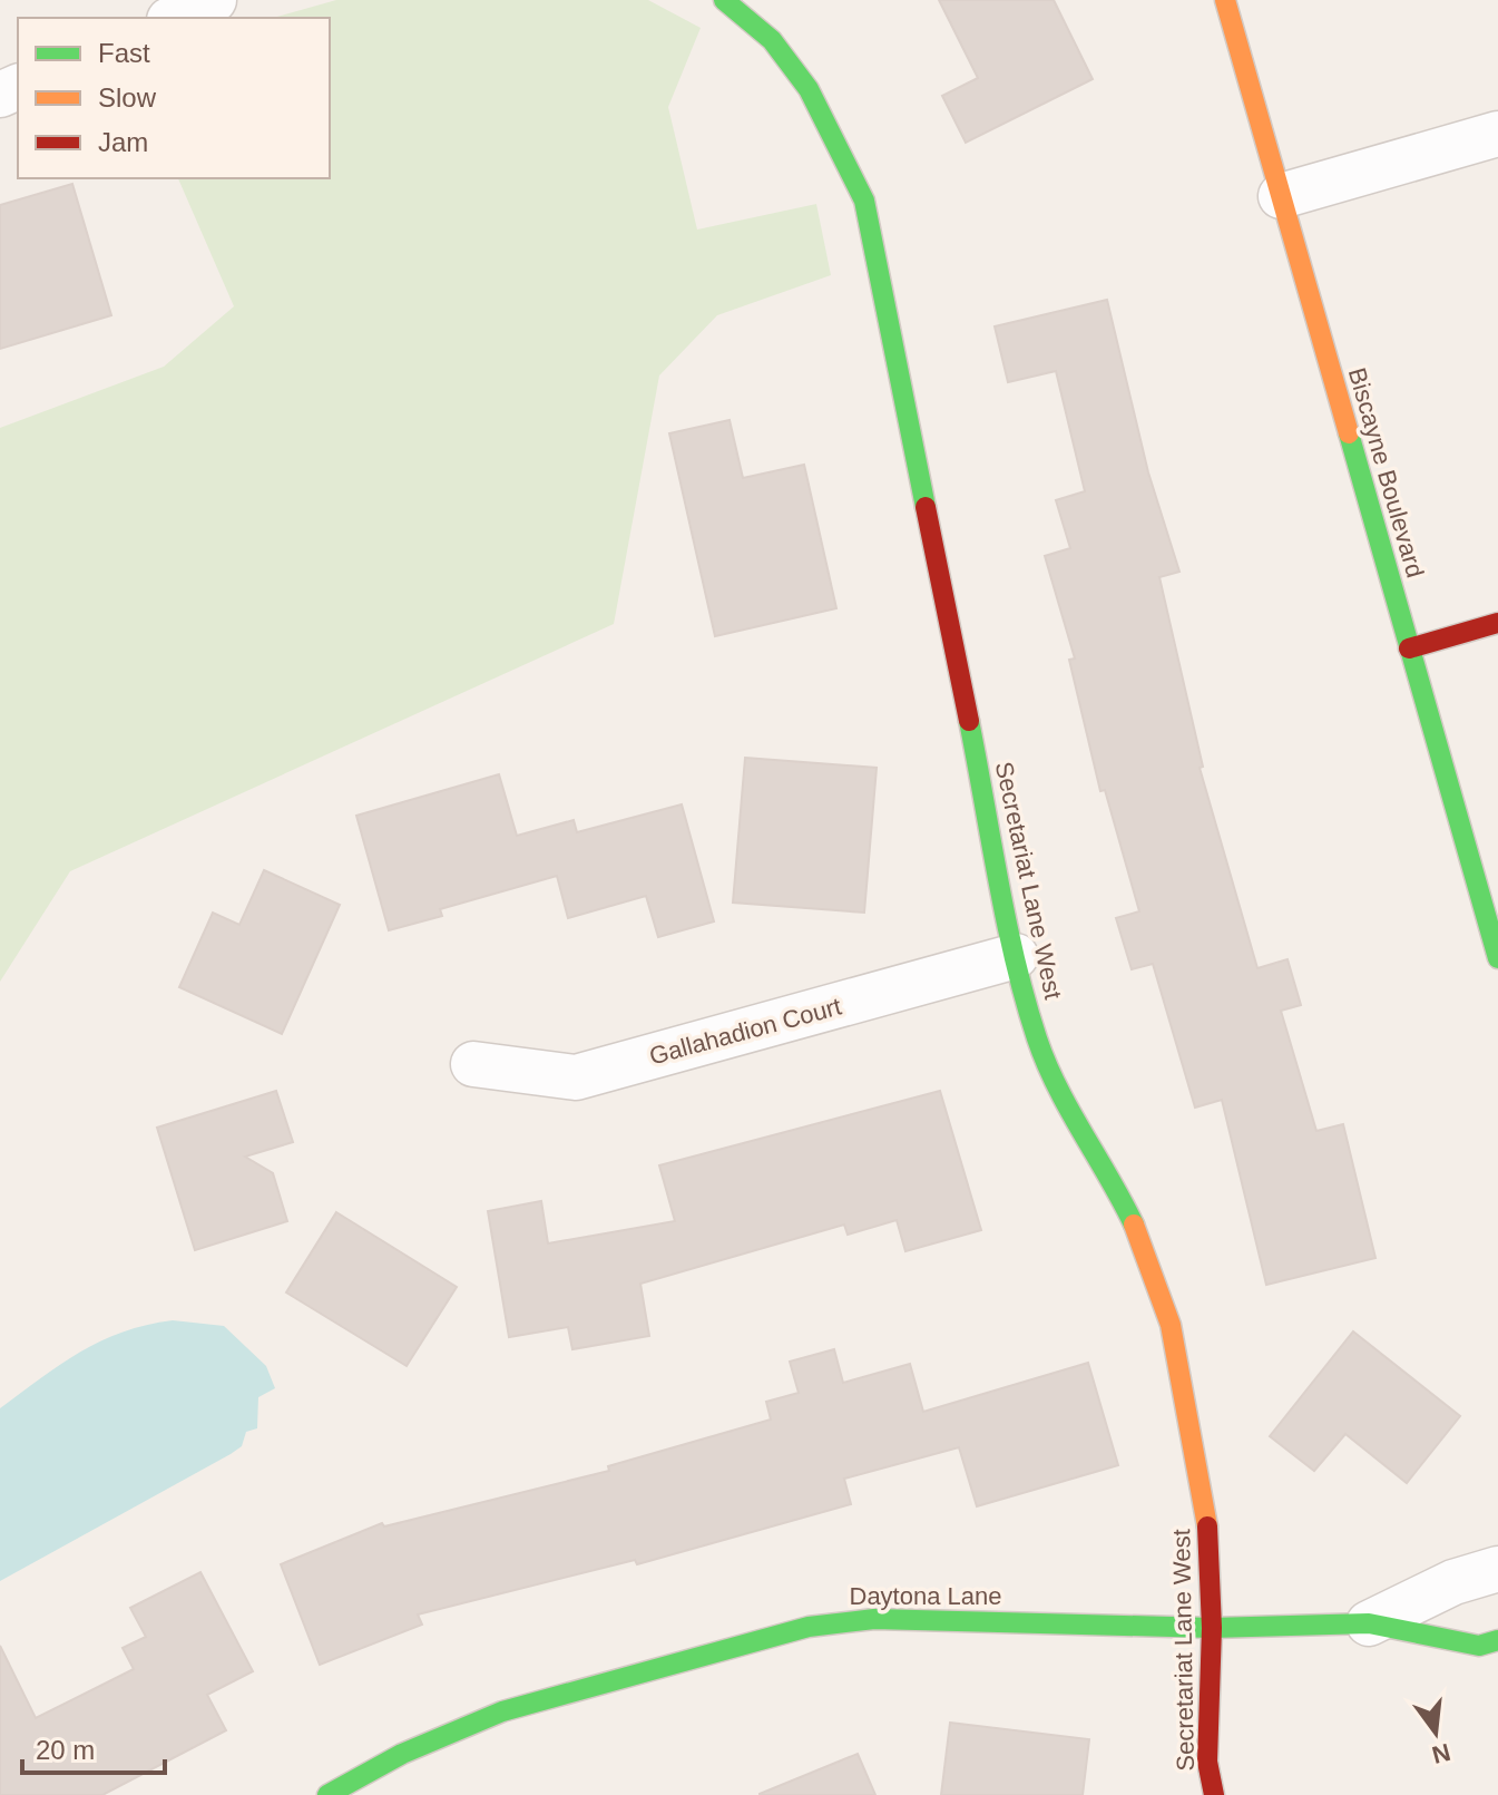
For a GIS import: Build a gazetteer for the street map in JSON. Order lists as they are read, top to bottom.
{
  "streets": {
    "street": [
      "Biscayne Boulevard",
      "Secretariat Lane West",
      "Gallahadion Court",
      "Daytona Lane"
    ]
  },
  "crossings": [
    ["Secretariat Lane West", "Gallahadion Court"],
    ["Secretariat Lane West", "Daytona Lane"]
  ],
  "legend": ["Fast", "Slow", "Jam"],
  "scale_bar": "20 m",
  "north": "bottom"
}
